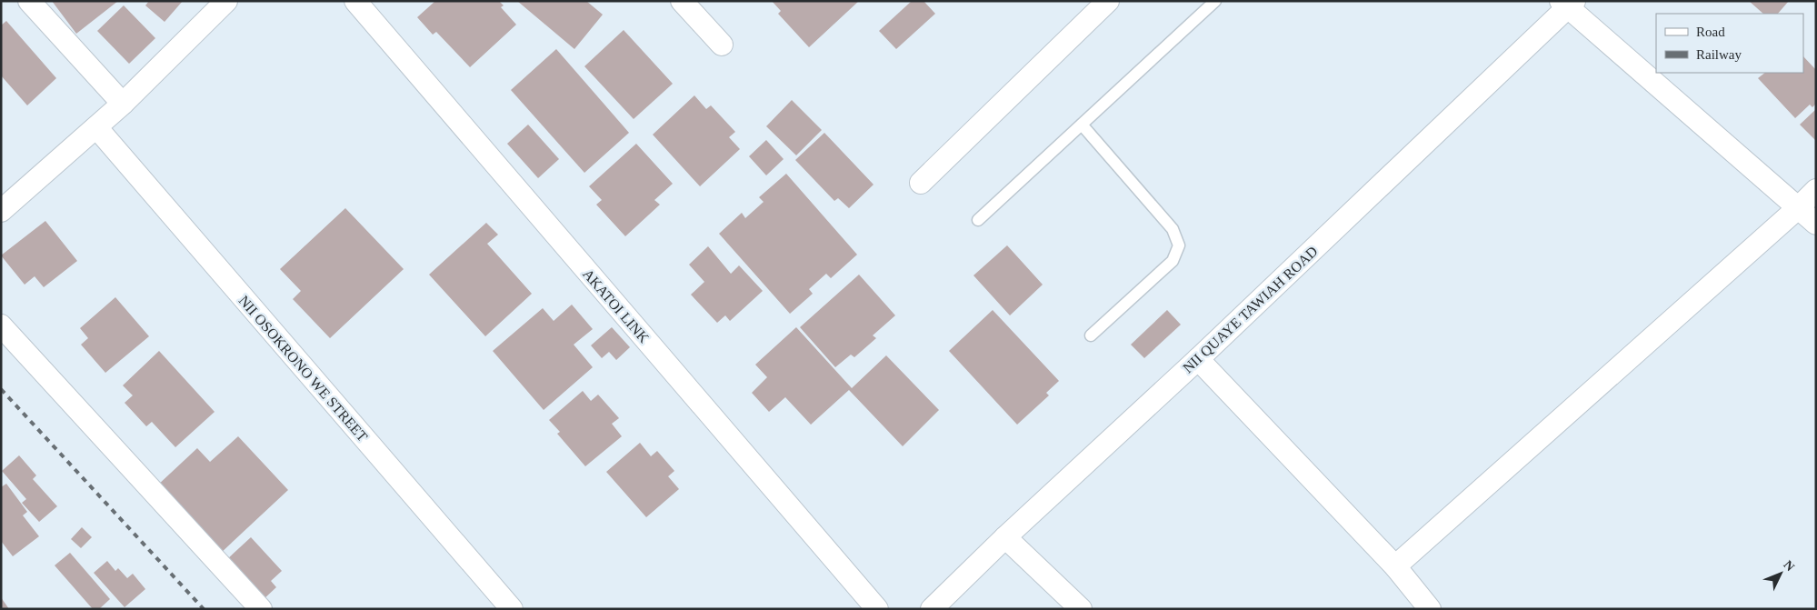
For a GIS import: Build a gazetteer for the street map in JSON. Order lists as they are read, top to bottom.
{
  "streets": {
    "street": ["AKATOI LINK", "NII QUAYE TAWIAH ROAD", "NII OSOKRONO WE STREET"]
  },
  "legend": ["Road", "Railway"],
  "north": "top right"
}
